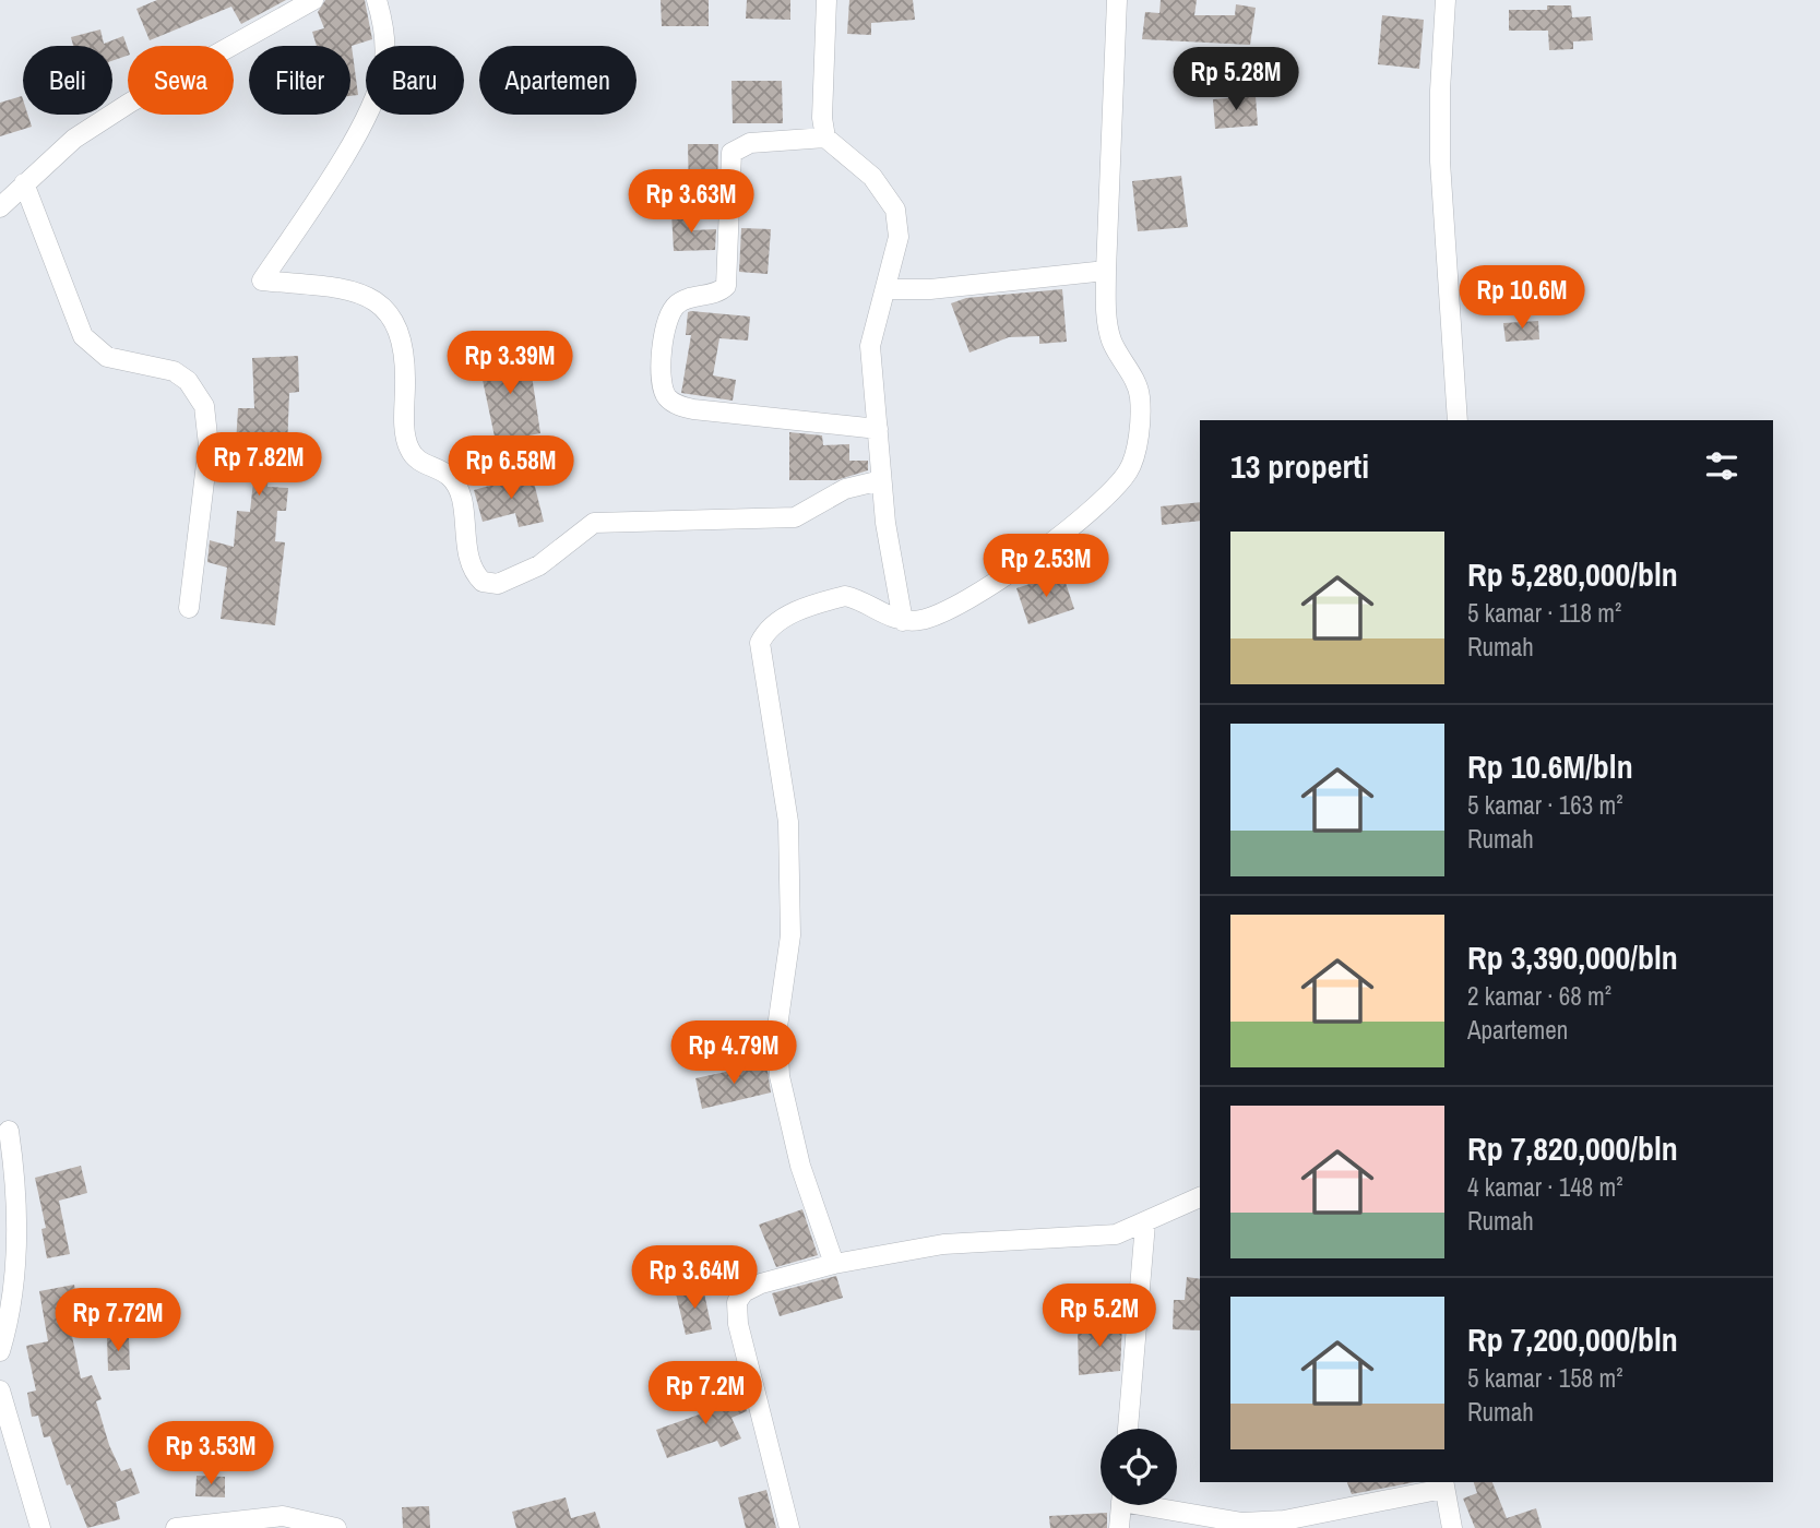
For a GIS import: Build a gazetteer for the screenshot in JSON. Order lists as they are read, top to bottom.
{
  "page": {
    "chip": [
      "Beli",
      "Sewa",
      "Filter",
      "Baru",
      "Apartemen"
    ],
    "price": [
      "Rp 5.28M",
      "Rp 3.63M",
      "Rp 10.6M",
      "Rp 3.39M",
      "Rp 7.82M",
      "Rp 6.58M",
      "Rp 2.53M",
      "Rp 4.79M",
      "Rp 3.64M",
      "Rp 5.2M",
      "Rp 7.72M",
      "Rp 7.2M",
      "Rp 3.53M"
    ],
    "heading": "13 properti",
    "list": [
      {
        "name": "Rp 5,280,000/bln",
        "note": "5 kamar · 118 m² · Rumah"
      },
      {
        "name": "Rp 10.6M/bln",
        "note": "5 kamar · 163 m² · Rumah"
      },
      {
        "name": "Rp 3,390,000/bln",
        "note": "2 kamar · 68 m² · Apartemen"
      },
      {
        "name": "Rp 7,820,000/bln",
        "note": "4 kamar · 148 m² · Rumah"
      },
      {
        "name": "Rp 7,200,000/bln",
        "note": "5 kamar · 158 m² · Rumah"
      }
    ]
  }
}
